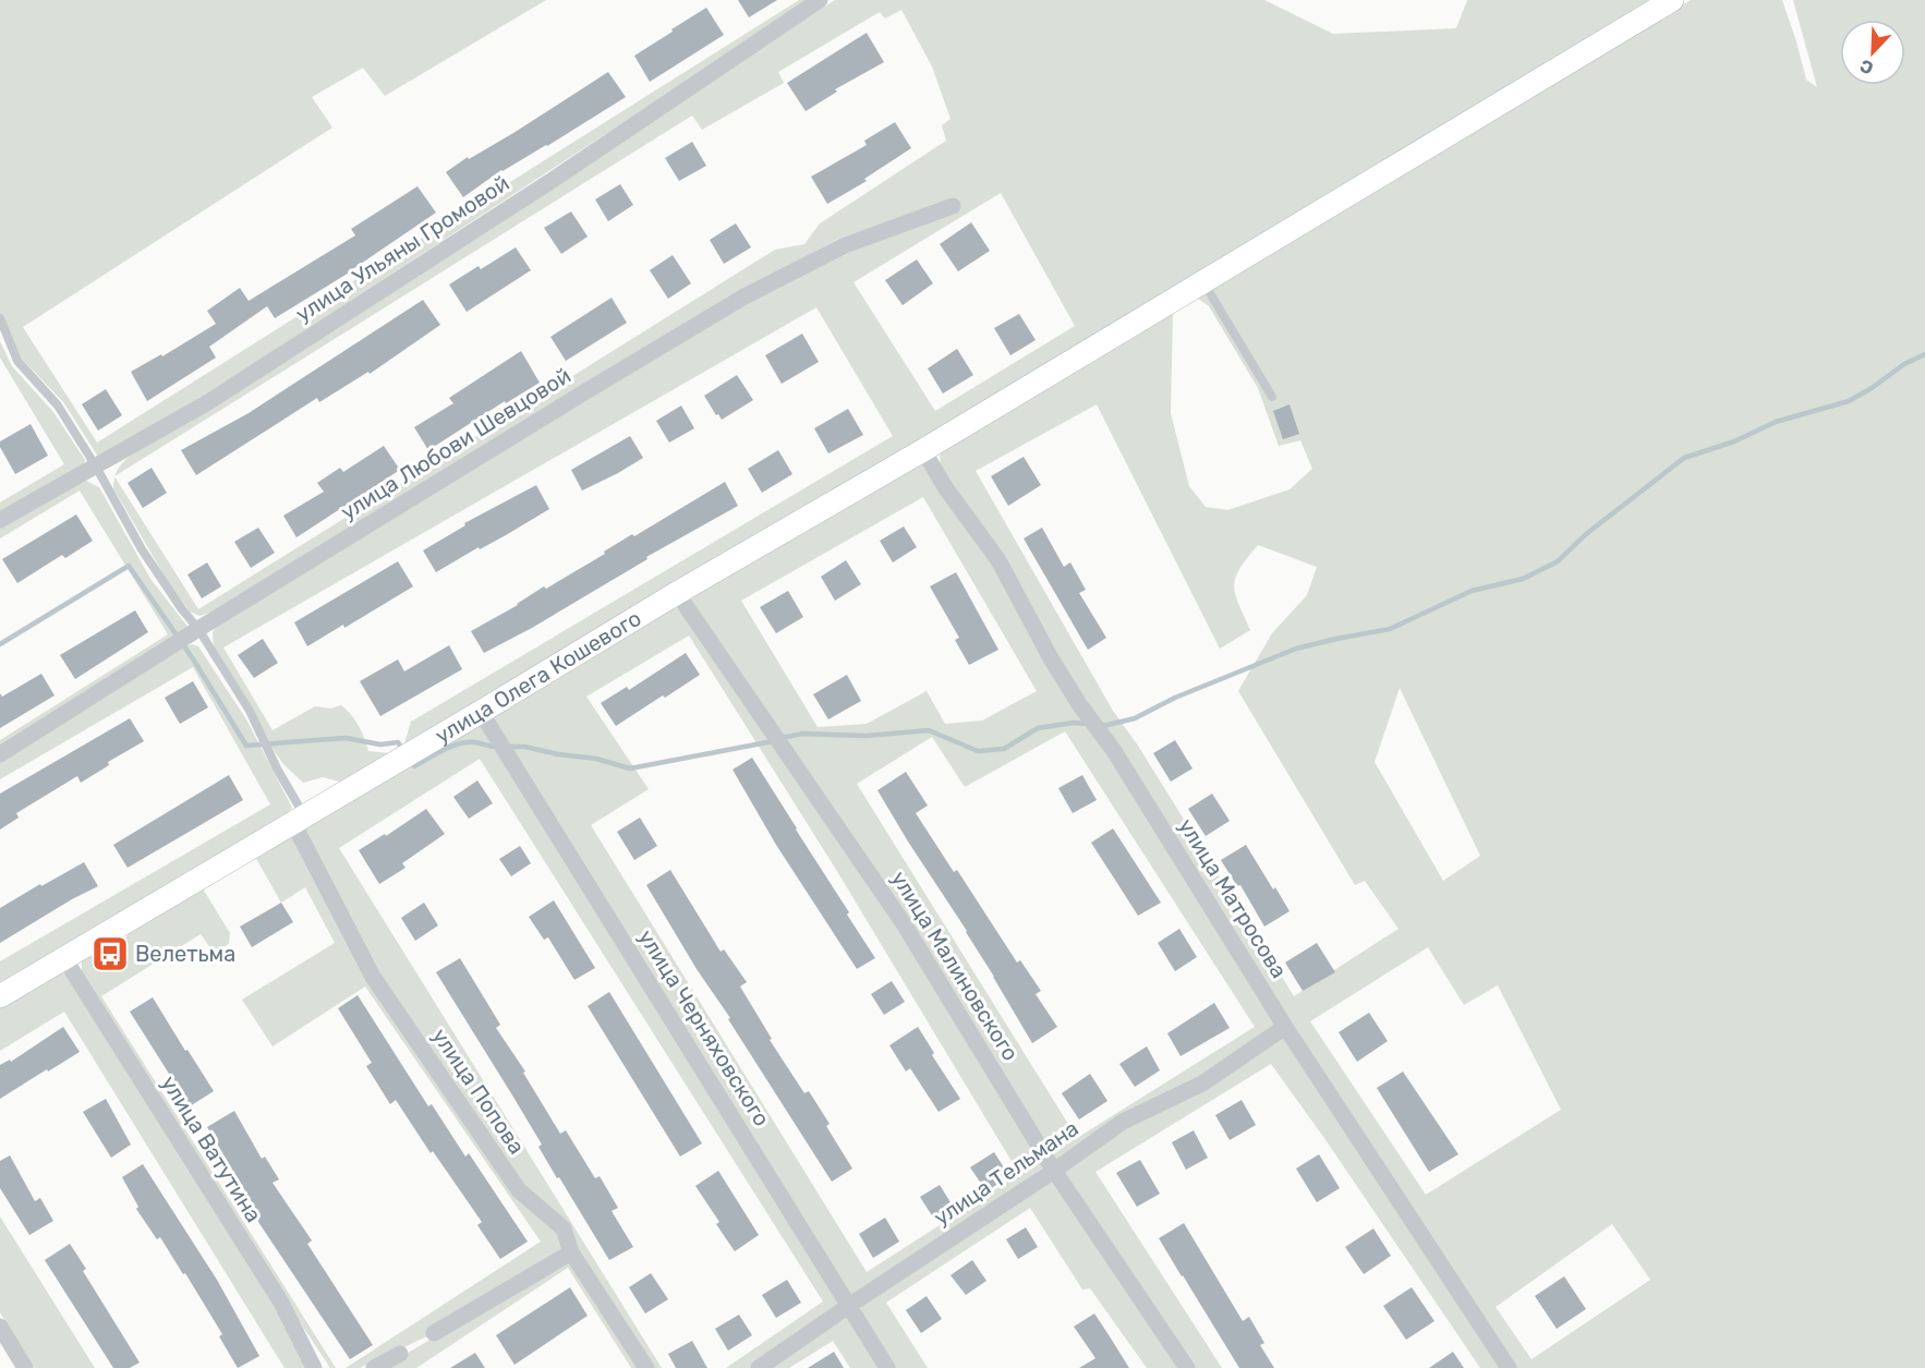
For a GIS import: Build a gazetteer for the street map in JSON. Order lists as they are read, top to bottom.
{
  "streets": {
    "street": [
      "улица Ульяны Громовой",
      "улица Любови Шевцовой",
      "улица Олега Кошевого",
      "улица Матросова",
      "улица Малиновского",
      "улица Черняховского",
      "улица Попова",
      "улица Ватутина",
      "улица Тельмана"
    ]
  },
  "crossings": [
    ["улица Олега Кошевого", "улица Матросова"],
    ["улица Олега Кошевого", "улица Малиновского"],
    ["улица Олега Кошевого", "улица Черняховского"],
    ["улица Олега Кошевого", "улица Попова"],
    ["улица Олега Кошевого", "улица Ватутина"],
    ["улица Матросова", "улица Тельмана"],
    ["улица Малиновского", "улица Тельмана"],
    ["улица Черняховского", "улица Тельмана"]
  ],
  "places": {
    "bus stop": ["Велетьма"]
  },
  "north": "bottom left"
}
